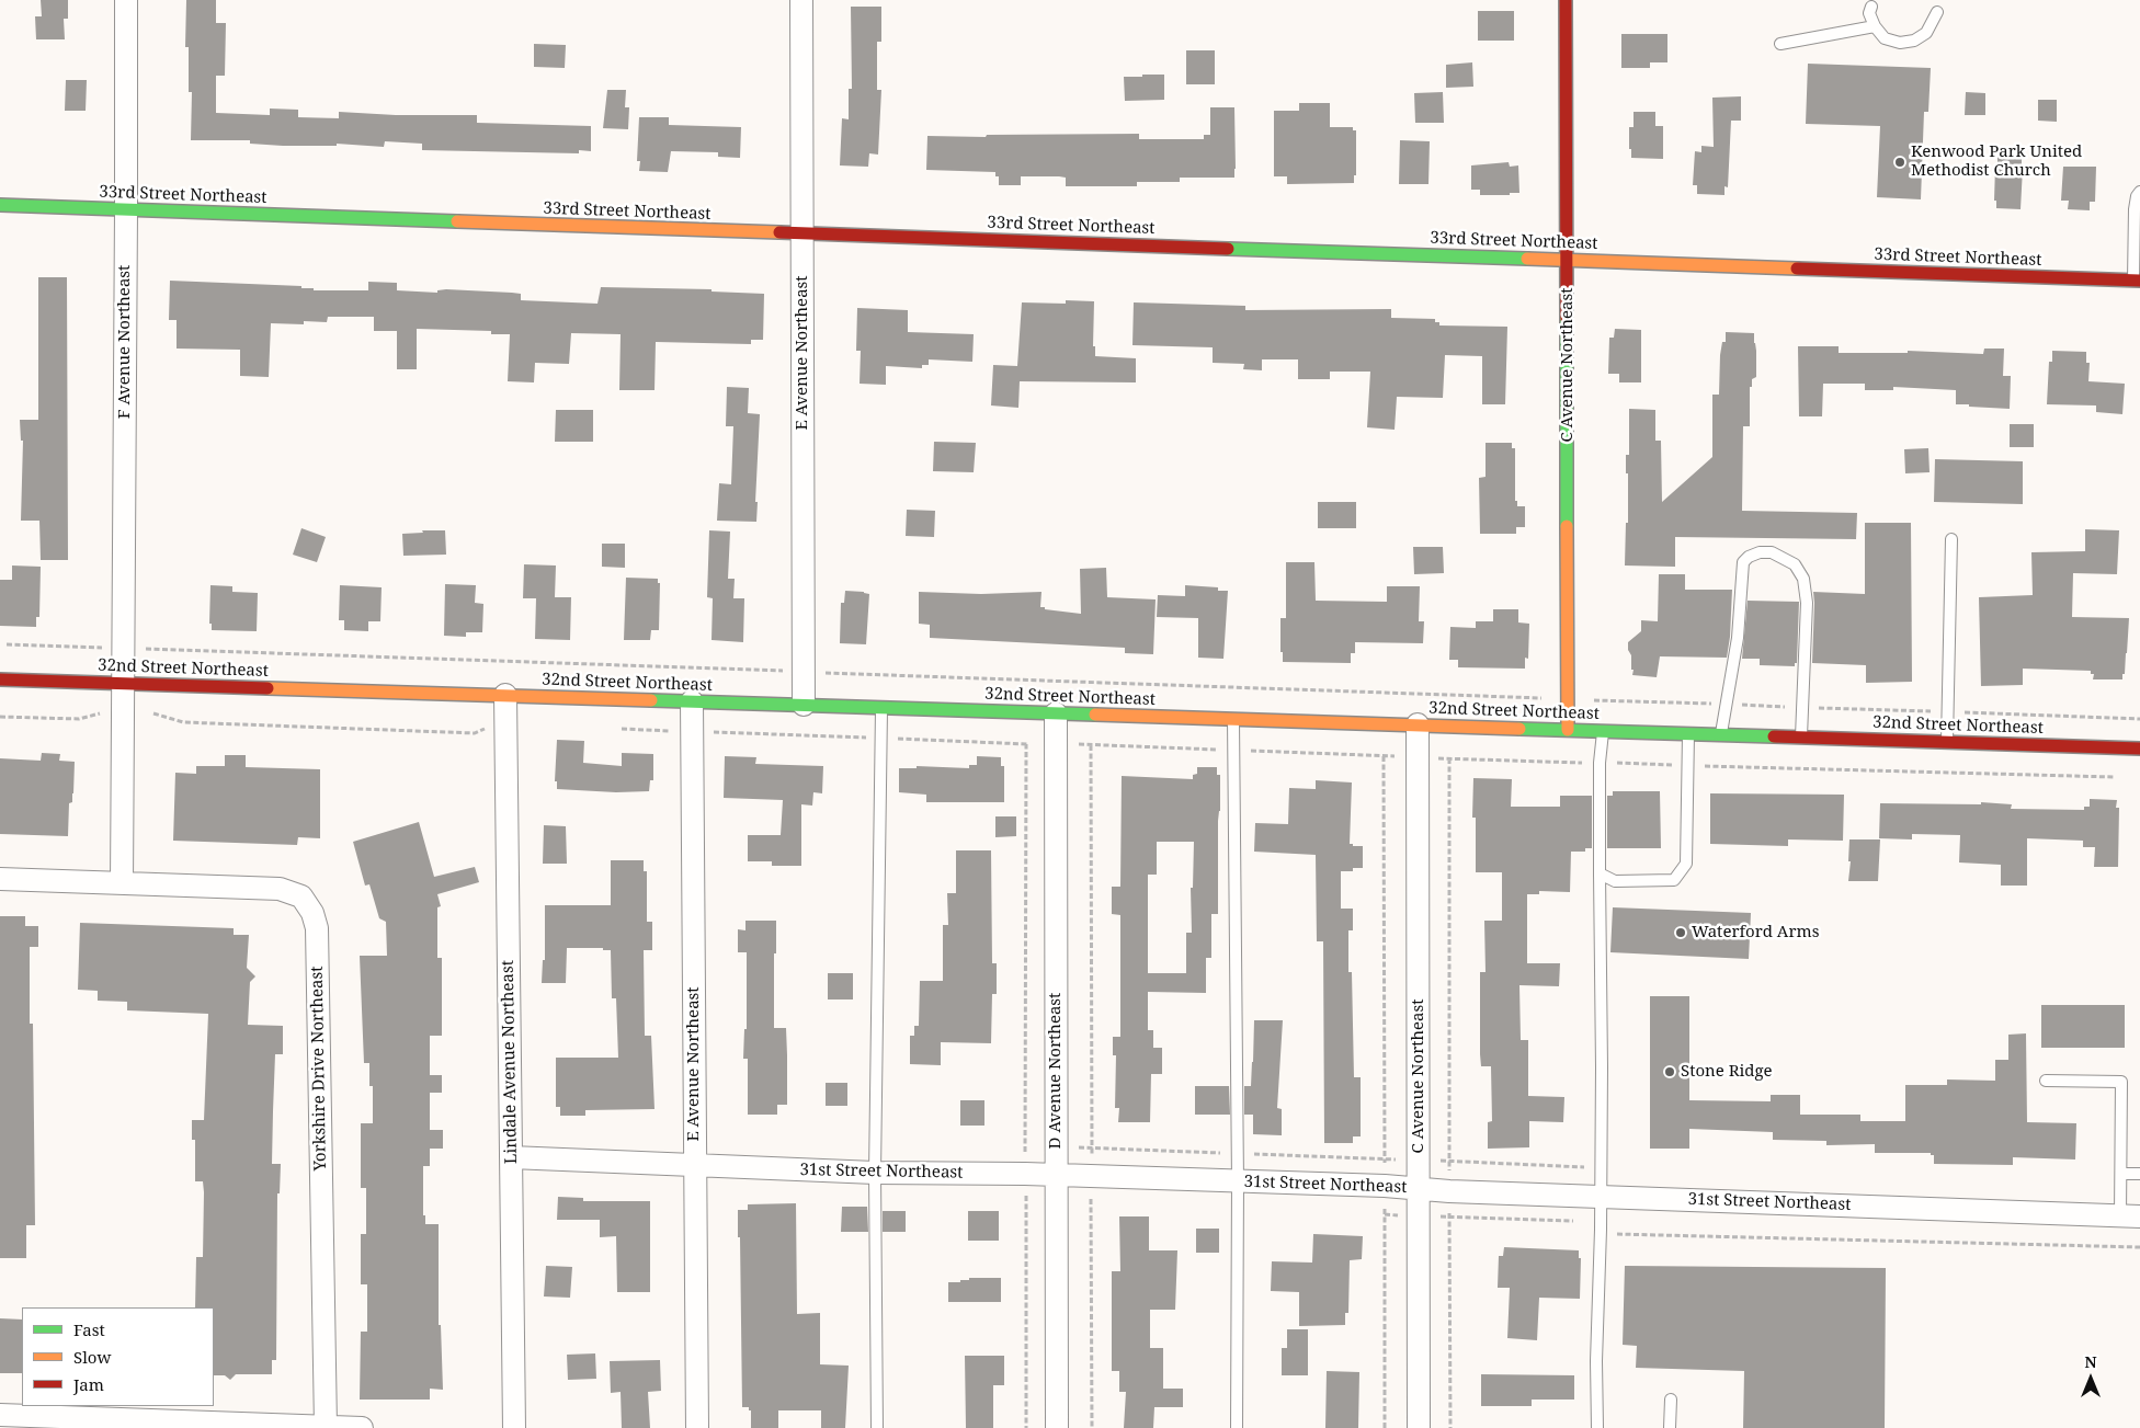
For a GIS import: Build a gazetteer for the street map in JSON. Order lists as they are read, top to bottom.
{
  "streets": {
    "street": [
      "33rd Street Northeast",
      "F Avenue Northeast",
      "E Avenue Northeast",
      "C Avenue Northeast",
      "32nd Street Northeast",
      "Lindale Avenue Northeast",
      "Yorkshire Drive Northeast",
      "D Avenue Northeast",
      "31st Street Northeast"
    ]
  },
  "crossings": [
    ["33rd Street Northeast", "F Avenue Northeast"],
    ["33rd Street Northeast", "E Avenue Northeast"],
    ["33rd Street Northeast", "C Avenue Northeast"],
    ["F Avenue Northeast", "32nd Street Northeast"],
    ["F Avenue Northeast", "Yorkshire Drive Northeast"],
    ["E Avenue Northeast", "32nd Street Northeast"],
    ["E Avenue Northeast", "31st Street Northeast"],
    ["C Avenue Northeast", "32nd Street Northeast"],
    ["C Avenue Northeast", "31st Street Northeast"],
    ["32nd Street Northeast", "Lindale Avenue Northeast"],
    ["32nd Street Northeast", "D Avenue Northeast"],
    ["Lindale Avenue Northeast", "31st Street Northeast"],
    ["D Avenue Northeast", "31st Street Northeast"]
  ],
  "places": ["Kenwood Park United Methodist Church", "Waterford Arms", "Stone Ridge"],
  "legend": ["Fast", "Slow", "Jam"],
  "north": "top"
}
